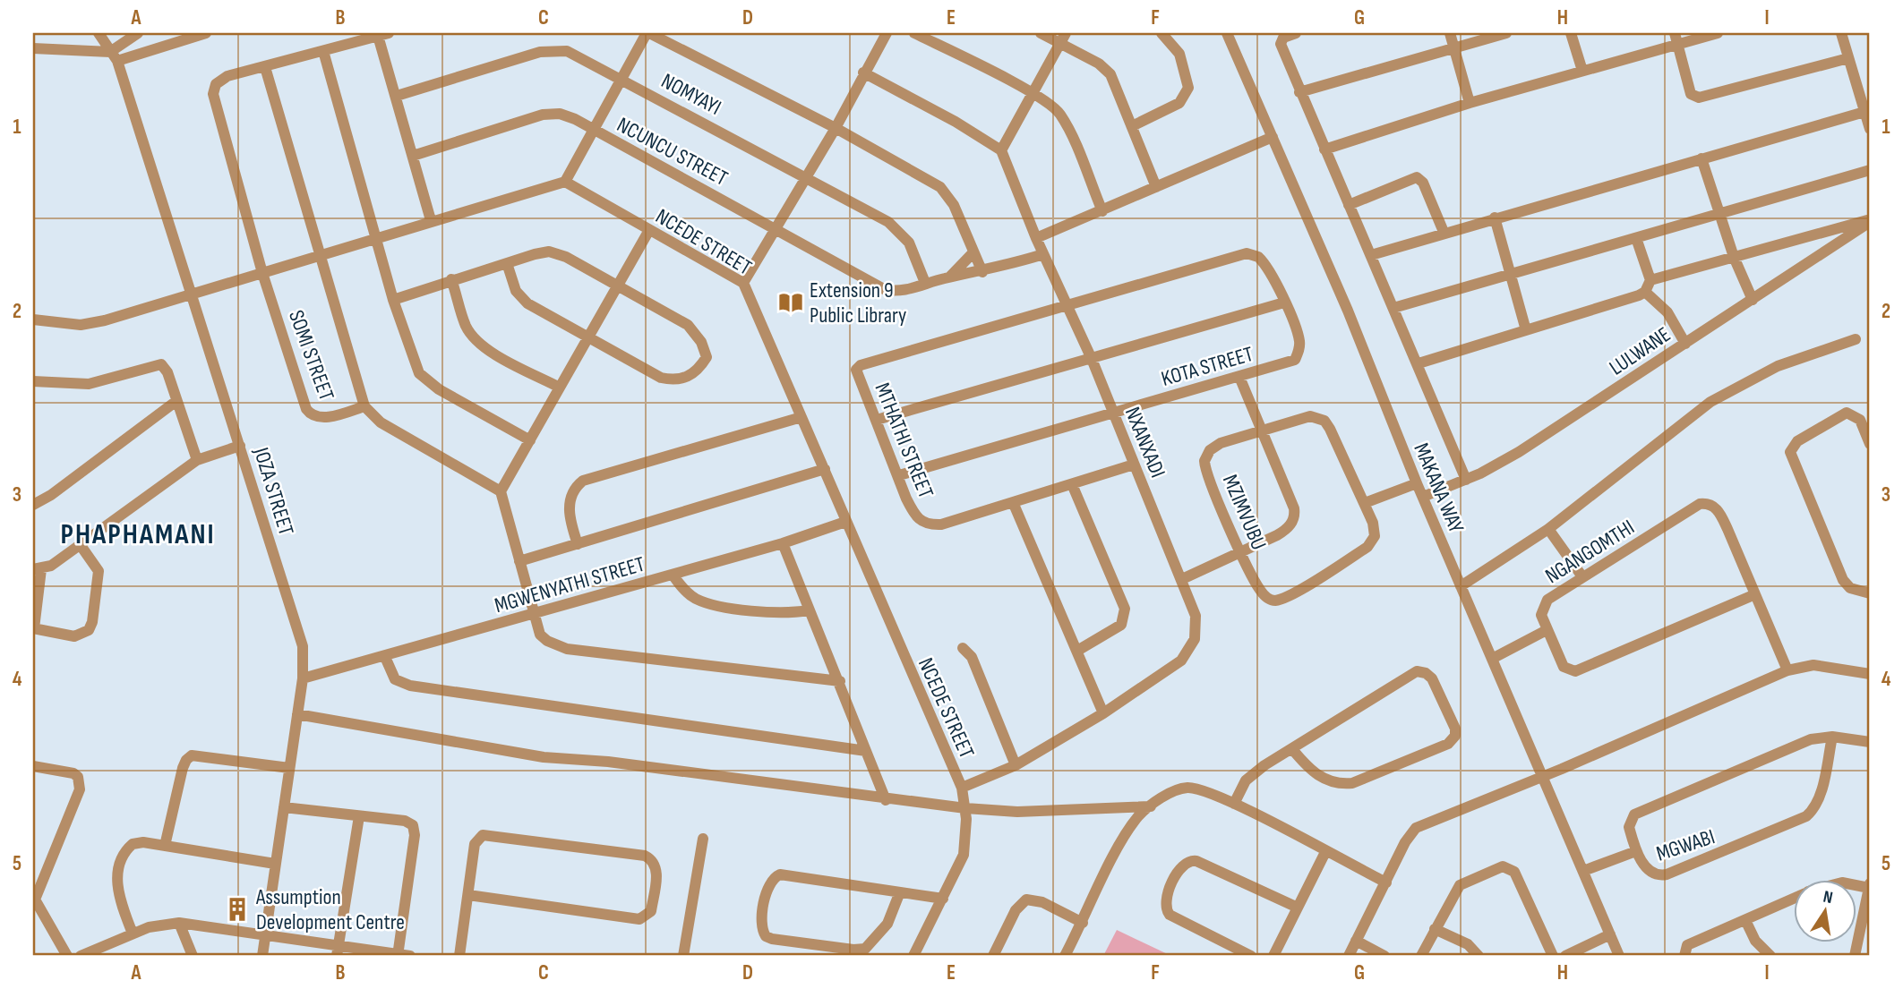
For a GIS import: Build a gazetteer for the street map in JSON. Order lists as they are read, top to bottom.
{
  "streets": {
    "street": [
      "NOMYAYI",
      "NCUNCU STREET",
      "NCEDE STREET",
      "LULWANE",
      "SOMI STREET",
      "KOTA STREET",
      "MTHATHI STREET",
      "NXANXADI",
      "MAKANA WAY",
      "JOZA STREET",
      "MZIMVUBU",
      "NGANGOMTHI",
      "MGWENYATHI STREET",
      "MGWABI"
    ]
  },
  "crossings": [
    ["NOMYAYI", "NCUNCU STREET"],
    ["NCEDE STREET", "NXANXADI"],
    ["NCEDE STREET", "MGWENYATHI STREET"],
    ["LULWANE", "MAKANA WAY"],
    ["KOTA STREET", "MTHATHI STREET"],
    ["KOTA STREET", "NXANXADI"],
    ["MTHATHI STREET", "NXANXADI"],
    ["JOZA STREET", "MGWENYATHI STREET"]
  ],
  "districts": ["PHAPHAMANI"],
  "places": {
    "library": ["Extension 9 Public Library"],
    "building": ["Assumption Development Centre"]
  },
  "north": "top",
  "grid": {
    "columns": [
      "A",
      "B",
      "C",
      "D",
      "E",
      "F",
      "G",
      "H",
      "I"
    ],
    "rows": [
      "1",
      "2",
      "3",
      "4",
      "5"
    ]
  }
}
